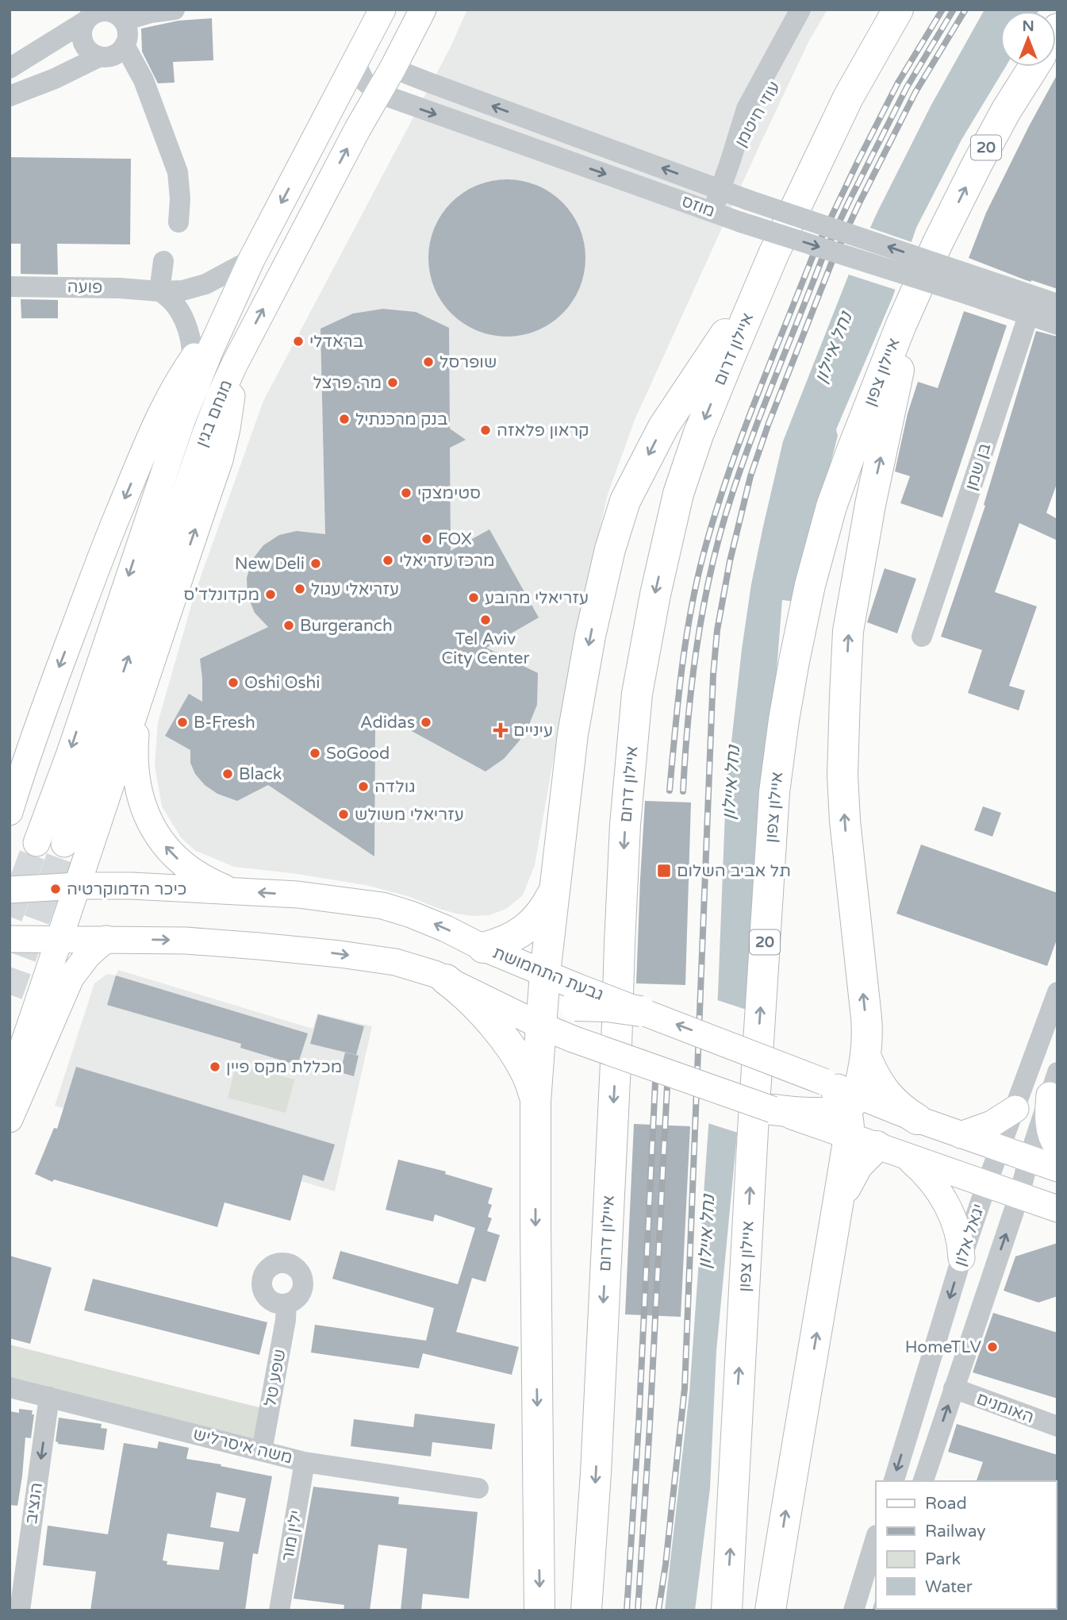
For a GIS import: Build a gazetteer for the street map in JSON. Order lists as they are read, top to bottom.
{
  "streets": {
    "highway": ["20", "איילון דרום", "איילון צפון"],
    "main road": ["מנחם בגין", "גבעת התחמושת"],
    "street": [
      "עוזי חיטמן",
      "מוזס",
      "פועה",
      "בן שמן",
      "יגאל אלון",
      "שפע טל",
      "האומנים",
      "משה איסרליש",
      "הנציב",
      "ילין מור"
    ]
  },
  "crossings": [
    ["מוזס", "מנחם בגין"],
    ["מוזס", "בן שמן"],
    ["פועה", "מנחם בגין"],
    ["יגאל אלון", "האומנים"],
    ["שפע טל", "משה איסרליש"],
    ["משה איסרליש", "הנציב"],
    ["משה איסרליש", "ילין מור"]
  ],
  "one_way": ["הנציב"],
  "water": ["נחל איילון"],
  "places": {
    "other": [
      "בראדלי",
      "שופרסל",
      "מר. פרצל",
      "בנק מרכנתיל",
      "קראון פלאזה",
      "סטימצקי",
      "FOX",
      "מרכז עזריאלי",
      "New Deli",
      "עזריאלי עגול",
      "מקדונלד'ס",
      "עזריאלי מרובע",
      "Tel Aviv City Center",
      "Burgeranch",
      "Oshi Oshi",
      "B-Fresh",
      "Adidas",
      "SoGood",
      "Black",
      "גולדה",
      "עזריאלי משולש",
      "כיכר הדמוקרטיה",
      "מכללת מקס פיין",
      "HomeTLV"
    ],
    "health": ["עיניים"],
    "transit": ["תל אביב השלום"]
  },
  "legend": [
    "Road",
    "Railway",
    "Park",
    "Water"
  ],
  "north": "top"
}
